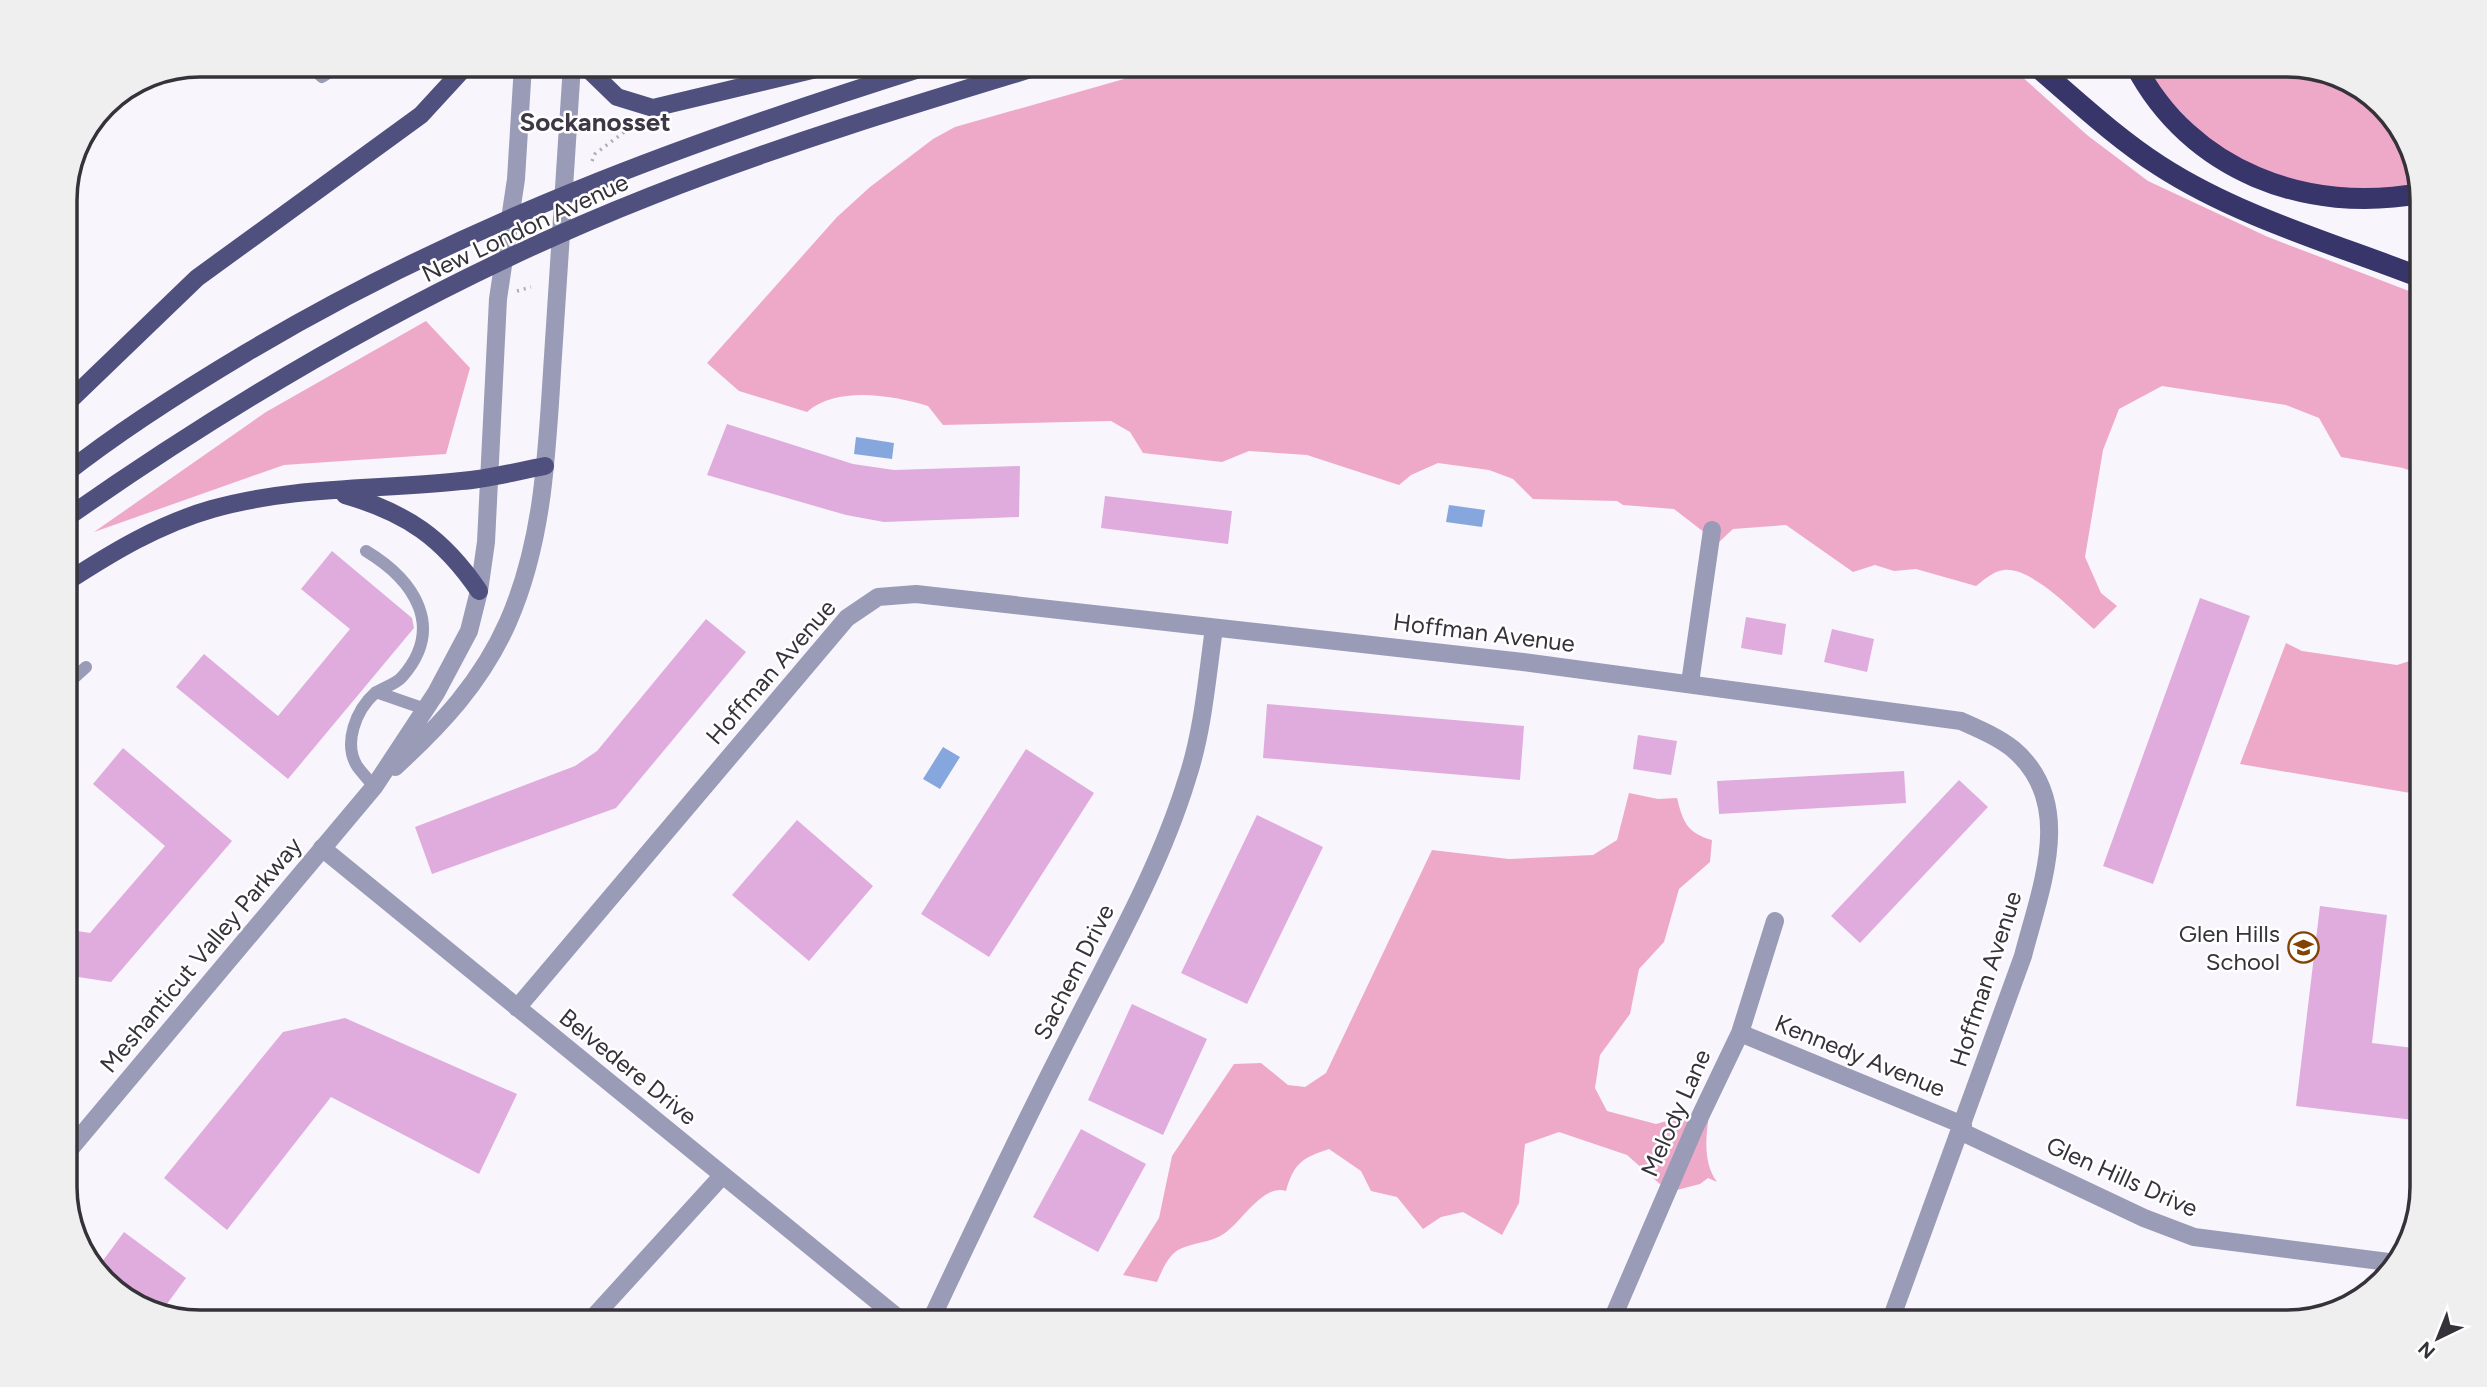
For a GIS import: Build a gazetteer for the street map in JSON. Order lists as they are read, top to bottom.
{
  "streets": {
    "main road": ["New London Avenue"],
    "street": [
      "Hoffman Avenue",
      "Meshanticut Valley Parkway",
      "Sachem Drive",
      "Kennedy Avenue",
      "Belvedere Drive",
      "Melody Lane",
      "Glen Hills Drive"
    ]
  },
  "crossings": [
    ["New London Avenue", "Meshanticut Valley Parkway"],
    ["Hoffman Avenue", "Sachem Drive"],
    ["Hoffman Avenue", "Kennedy Avenue"],
    ["Hoffman Avenue", "Belvedere Drive"],
    ["Hoffman Avenue", "Glen Hills Drive"],
    ["Meshanticut Valley Parkway", "Belvedere Drive"],
    ["Kennedy Avenue", "Melody Lane"],
    ["Kennedy Avenue", "Glen Hills Drive"]
  ],
  "districts": ["Sockanosset"],
  "places": {
    "school or university": ["Glen Hills School"]
  },
  "north": "bottom left"
}
